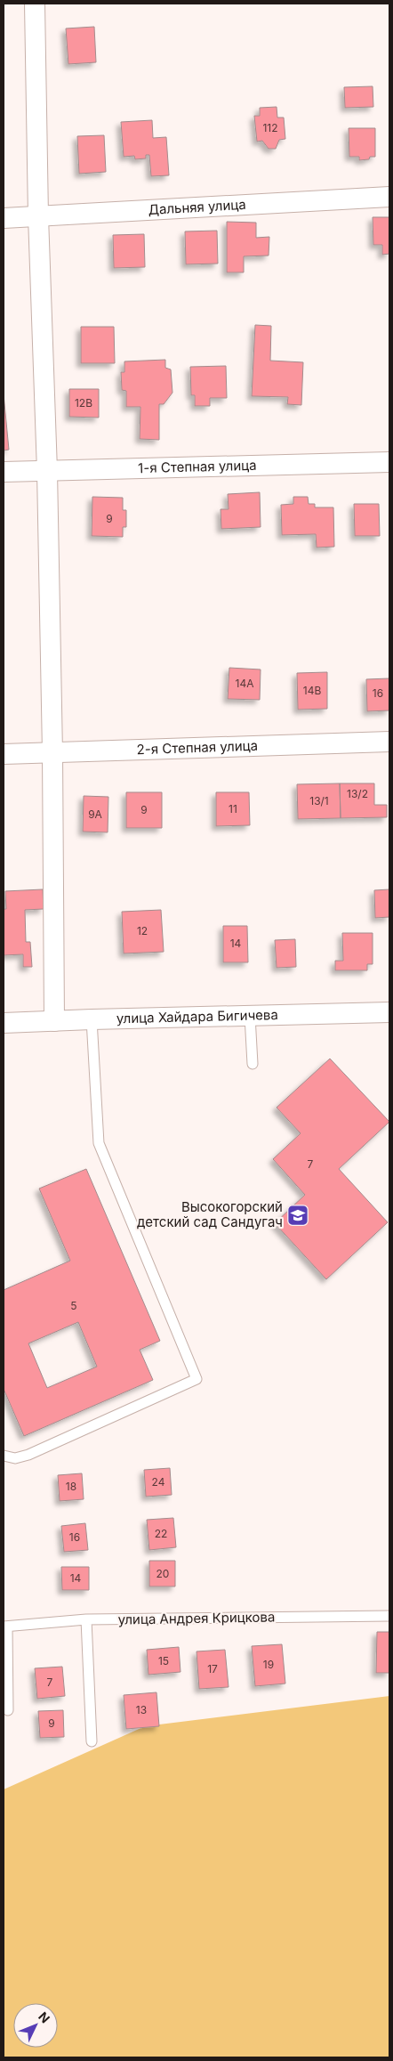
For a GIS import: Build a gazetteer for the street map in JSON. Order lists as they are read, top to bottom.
{
  "streets": {
    "street": [
      "Дальняя улица",
      "1-я Степная улица",
      "2-я Степная улица",
      "улица Хайдара Бигичева"
    ],
    "lane": ["улица Андрея Крицкова"]
  },
  "places": {
    "school or university": ["Высокогорский детский сад Сандугач"]
  },
  "house_numbers": [
    "112",
    "12В",
    "9",
    "14А",
    "14В",
    "16",
    "13/2",
    "13/1",
    "11",
    "9",
    "9А",
    "12",
    "14",
    "7",
    "5",
    "24",
    "18",
    "22",
    "16",
    "20",
    "14",
    "15",
    "19",
    "17",
    "7",
    "13",
    "9"
  ],
  "north": "top right"
}
